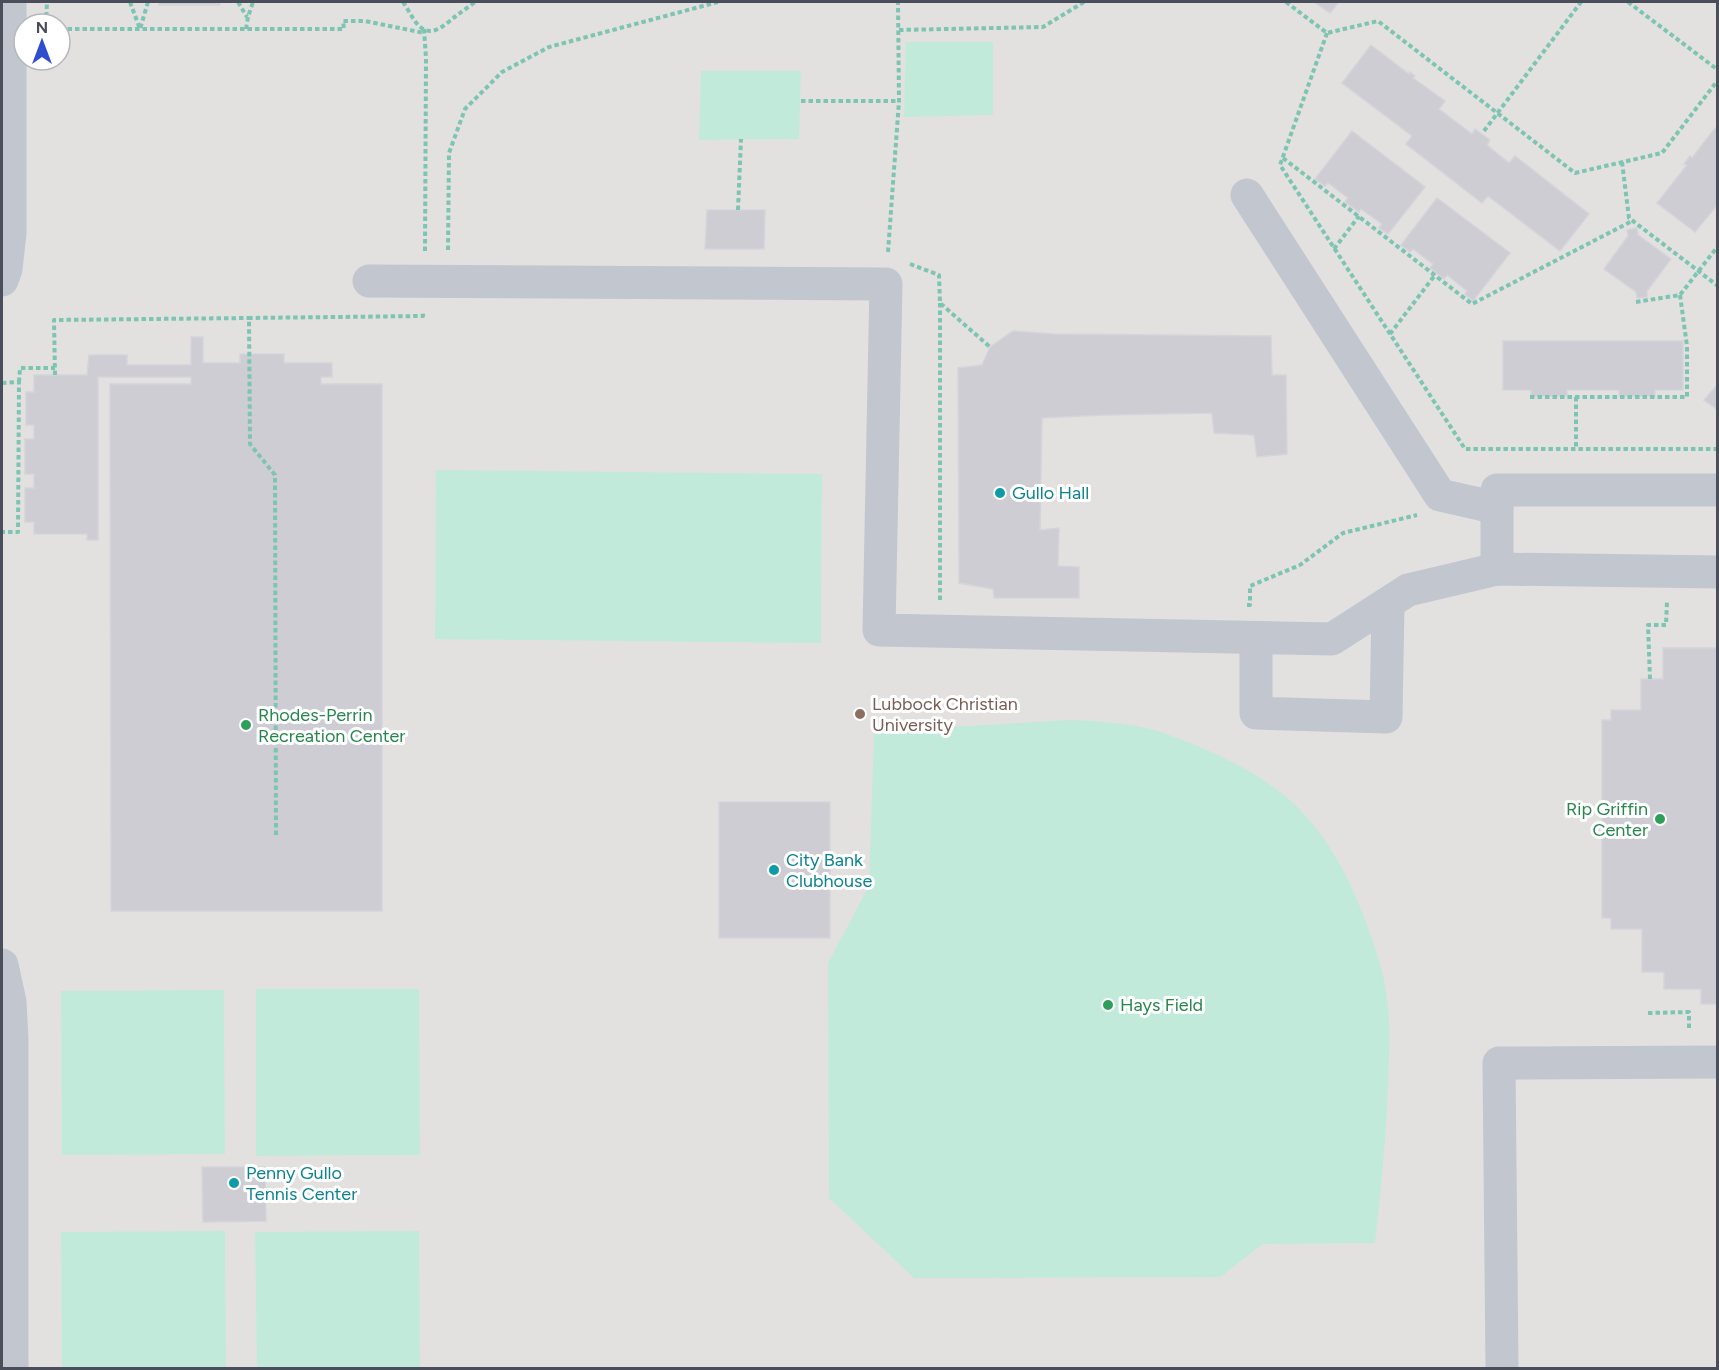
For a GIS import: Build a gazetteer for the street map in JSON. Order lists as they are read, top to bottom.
{
  "places": [
    "Gullo Hall",
    "Lubbock Christian University",
    "Rhodes-Perrin Recreation Center",
    "Rip Griffin Center",
    "City Bank Clubhouse",
    "Hays Field",
    "Penny Gullo Tennis Center"
  ],
  "north": "top"
}
